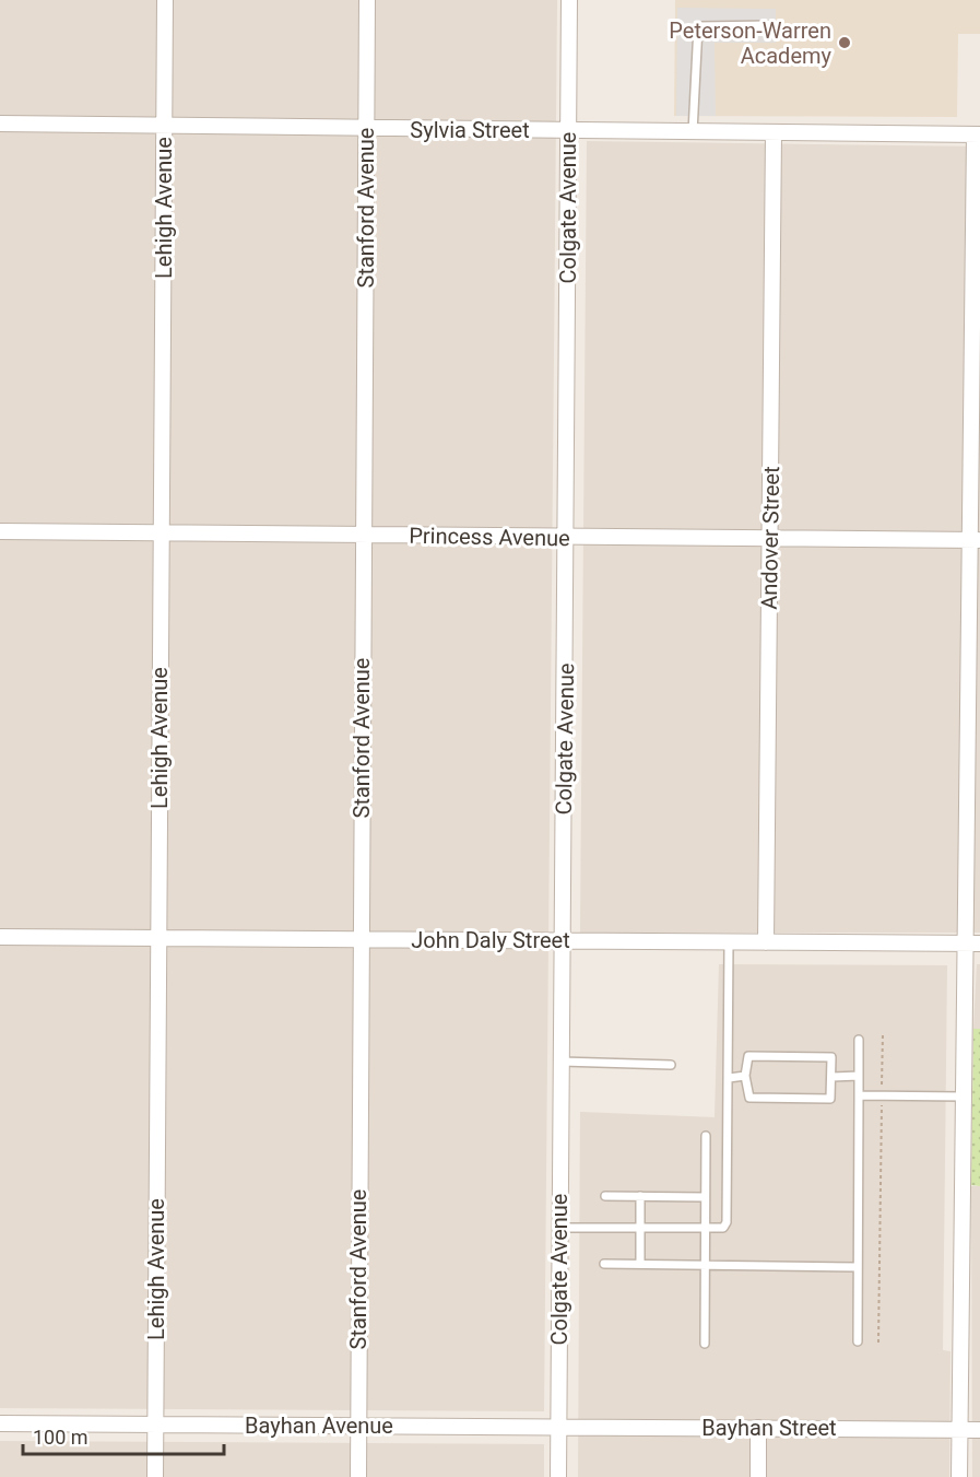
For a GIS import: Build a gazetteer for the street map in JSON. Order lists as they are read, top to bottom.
{
  "streets": {
    "street": [
      "Sylvia Street",
      "Lehigh Avenue",
      "Stanford Avenue",
      "Colgate Avenue",
      "Princess Avenue",
      "Andover Street",
      "John Daly Street",
      "Bayhan Avenue",
      "Bayhan Street"
    ]
  },
  "crossings": [
    ["Sylvia Street", "Lehigh Avenue"],
    ["Sylvia Street", "Stanford Avenue"],
    ["Sylvia Street", "Colgate Avenue"],
    ["Sylvia Street", "Andover Street"],
    ["Lehigh Avenue", "Princess Avenue"],
    ["Lehigh Avenue", "John Daly Street"],
    ["Lehigh Avenue", "Bayhan Avenue"],
    ["Stanford Avenue", "Princess Avenue"],
    ["Stanford Avenue", "John Daly Street"],
    ["Stanford Avenue", "Bayhan Avenue"],
    ["Colgate Avenue", "Princess Avenue"],
    ["Colgate Avenue", "John Daly Street"],
    ["Colgate Avenue", "Bayhan Avenue"],
    ["Colgate Avenue", "Bayhan Street"],
    ["Princess Avenue", "Andover Street"],
    ["Andover Street", "John Daly Street"],
    ["Bayhan Avenue", "Bayhan Street"]
  ],
  "places": ["Peterson-Warren Academy"],
  "scale_bar": "100 m"
}
